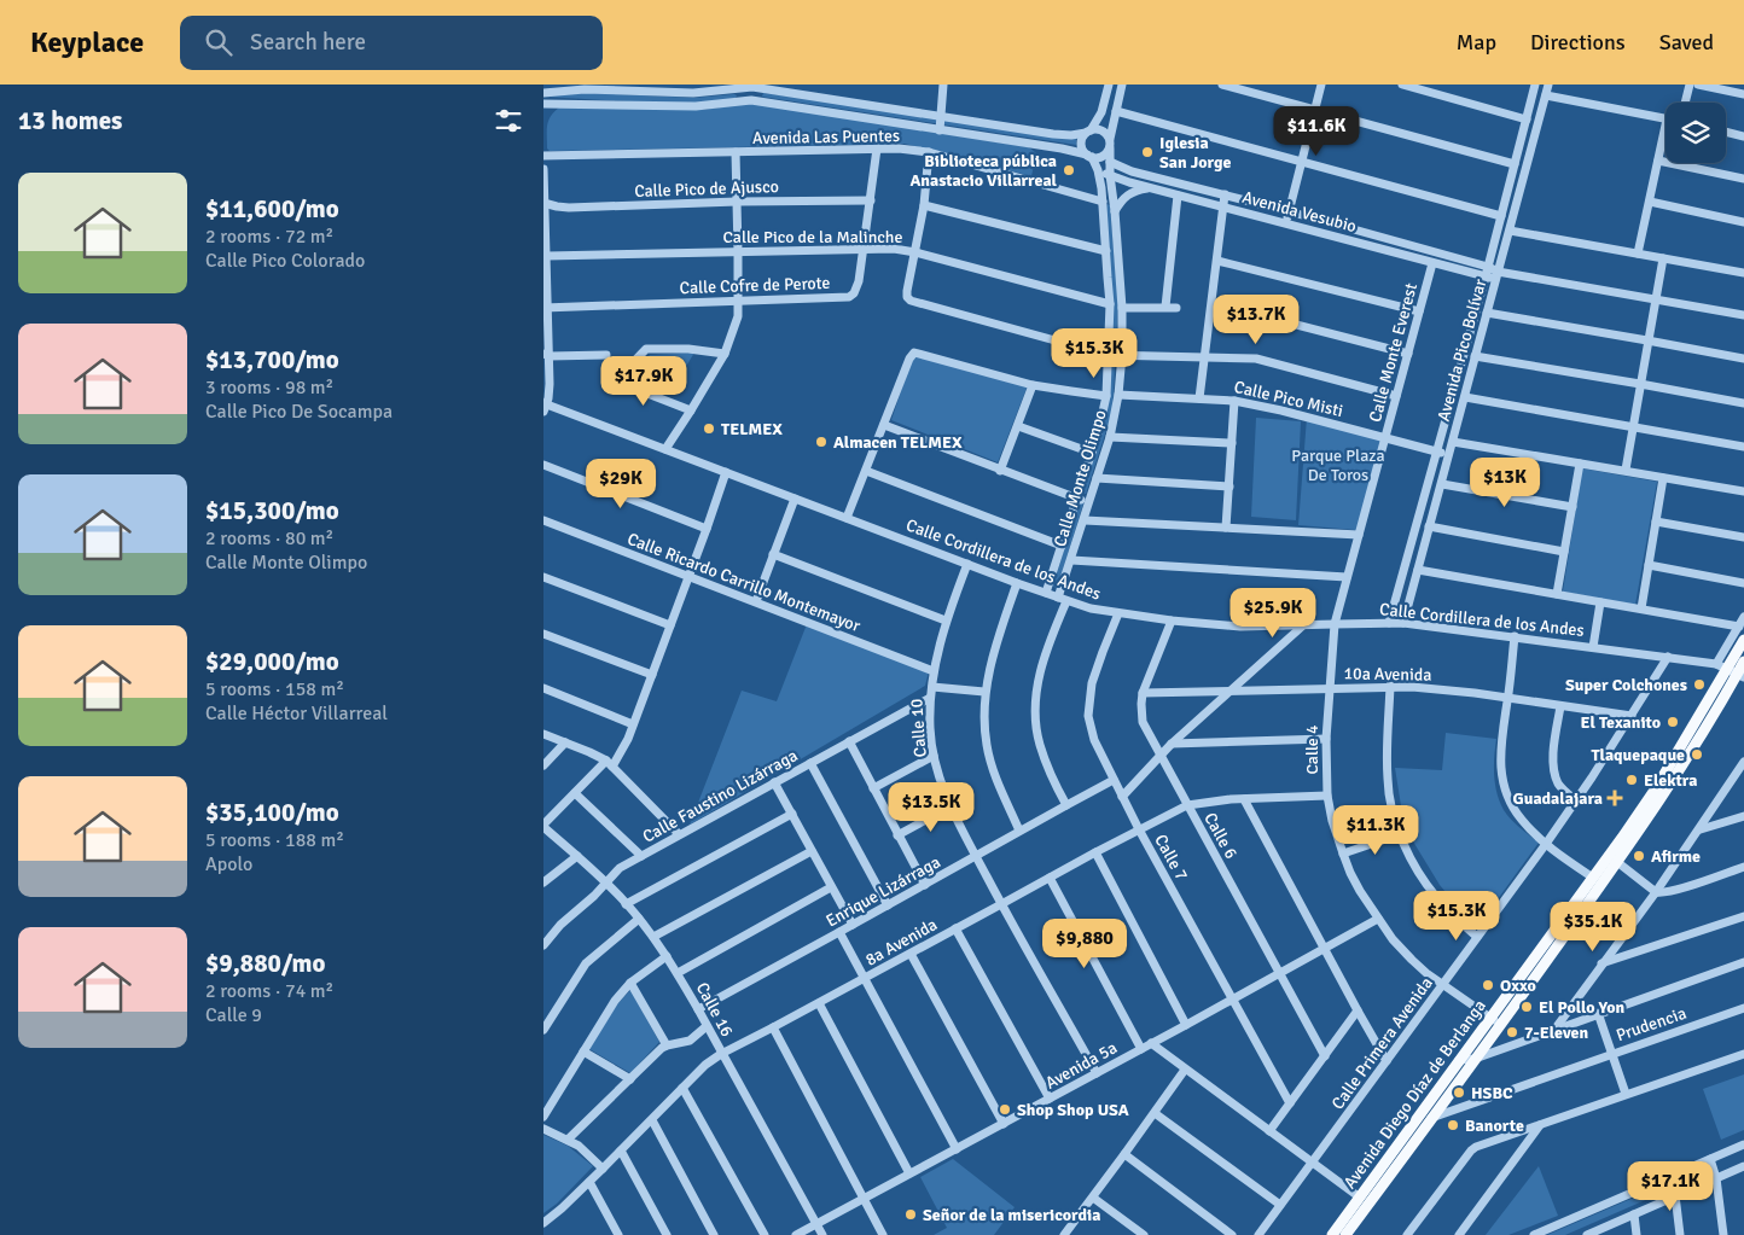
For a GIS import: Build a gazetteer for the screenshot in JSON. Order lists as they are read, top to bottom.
{
  "streets": {
    "main road": ["Avenida Diego Díaz de Berlanga"],
    "street": [
      "Avenida Las Puentes",
      "Calle Pico de Ajusco",
      "Avenida Vesubio",
      "Calle Pico de la Malinche",
      "Calle Cofre de Perote",
      "Avenida Pico Bolívar",
      "Calle Monte Everest",
      "Calle Pico Misti",
      "Calle Monte Olimpo",
      "Calle Cordillera de los Andes",
      "Calle Ricardo Carrillo Montemayor",
      "10a Avenida",
      "Calle 10",
      "Calle 4",
      "Calle Faustino Lizárraga",
      "Calle 6",
      "Calle 7",
      "Enrique Lizárraga",
      "8a Avenida",
      "Calle 16",
      "Prudencia",
      "Calle Primera Avenida",
      "Avenida 5a"
    ]
  },
  "crossings": [
    ["Avenida Las Puentes", "Calle Cofre de Perote"],
    ["Avenida Las Puentes", "Calle Monte Olimpo"],
    ["Calle Pico de Ajusco", "Calle Cofre de Perote"],
    ["Avenida Vesubio", "Avenida Pico Bolívar"],
    ["Avenida Vesubio", "Calle Monte Everest"],
    ["Avenida Vesubio", "Calle Monte Olimpo"],
    ["Calle Pico de la Malinche", "Calle Cofre de Perote"],
    ["Calle Pico de la Malinche", "Calle Monte Olimpo"],
    ["Avenida Pico Bolívar", "Calle Pico Misti"],
    ["Avenida Pico Bolívar", "Calle Cordillera de los Andes"],
    ["Calle Monte Everest", "Calle Pico Misti"],
    ["Calle Monte Everest", "Calle Cordillera de los Andes"],
    ["Calle Monte Everest", "Calle 4"],
    ["Calle Pico Misti", "Calle Monte Olimpo"],
    ["Calle Monte Olimpo", "Calle Cordillera de los Andes"],
    ["Calle Monte Olimpo", "Enrique Lizárraga"],
    ["Calle Cordillera de los Andes", "Calle 10"],
    ["Calle Cordillera de los Andes", "Calle 4"],
    ["Calle Cordillera de los Andes", "Calle 6"],
    ["Calle Cordillera de los Andes", "Calle 7"],
    ["Calle Cordillera de los Andes", "Calle Primera Avenida"],
    ["Calle Cordillera de los Andes", "Avenida Diego Díaz de Berlanga"],
    ["Calle Ricardo Carrillo Montemayor", "Calle 10"],
    ["10a Avenida", "Calle 4"],
    ["10a Avenida", "Calle 6"],
    ["10a Avenida", "Calle Primera Avenida"],
    ["Calle 10", "Calle Faustino Lizárraga"],
    ["Calle 10", "Enrique Lizárraga"],
    ["Calle 10", "8a Avenida"],
    ["Calle 10", "Avenida 5a"],
    ["Calle 4", "8a Avenida"],
    ["Calle 4", "Calle Primera Avenida"],
    ["Calle 4", "Avenida 5a"],
    ["Calle 4", "Avenida Diego Díaz de Berlanga"],
    ["Calle Faustino Lizárraga", "Calle 16"],
    ["Calle 6", "8a Avenida"],
    ["Calle 6", "Avenida 5a"],
    ["Calle 7", "Enrique Lizárraga"],
    ["Calle 7", "8a Avenida"],
    ["Calle 7", "Avenida 5a"],
    ["Enrique Lizárraga", "Calle 16"],
    ["8a Avenida", "Calle 16"],
    ["Calle 16", "Avenida 5a"],
    ["Prudencia", "Avenida Diego Díaz de Berlanga"]
  ],
  "parks": ["Parque Plaza De Toros"],
  "places": {
    "other": [
      "Iglesia San Jorge",
      "Biblioteca pública Anastacio Villarreal",
      "TELMEX",
      "Almacen TELMEX",
      "Super Colchones",
      "El Texanito",
      "Tlaquepaque",
      "Elektra",
      "Afirme",
      "Oxxo",
      "El Pollo Yon",
      "7-Eleven",
      "HSBC",
      "Shop Shop USA",
      "Banorte",
      "Señor de la misericordia"
    ],
    "health": ["Guadalajara"]
  },
  "page": {
    "header": "Keyplace",
    "search": "Search here",
    "nav": ["Map", "Directions", "Saved"],
    "heading": "13 homes",
    "price": [
      "$11.6K",
      "$13.7K",
      "$15.3K",
      "$17.9K",
      "$13K",
      "$29K",
      "$25.9K",
      "$13.5K",
      "$11.3K",
      "$15.3K",
      "$35.1K",
      "$9,880",
      "$17.1K"
    ],
    "list": [
      {
        "name": "$11,600/mo",
        "note": "2 rooms · 72 m² · Calle Pico Colorado"
      },
      {
        "name": "$13,700/mo",
        "note": "3 rooms · 98 m² · Calle Pico De Socampa"
      },
      {
        "name": "$15,300/mo",
        "note": "2 rooms · 80 m² · Calle Monte Olimpo"
      },
      {
        "name": "$29,000/mo",
        "note": "5 rooms · 158 m² · Calle Héctor Villarreal"
      },
      {
        "name": "$35,100/mo",
        "note": "5 rooms · 188 m² · Apolo"
      },
      {
        "name": "$9,880/mo",
        "note": "2 rooms · 74 m² · Calle 9"
      }
    ]
  }
}
